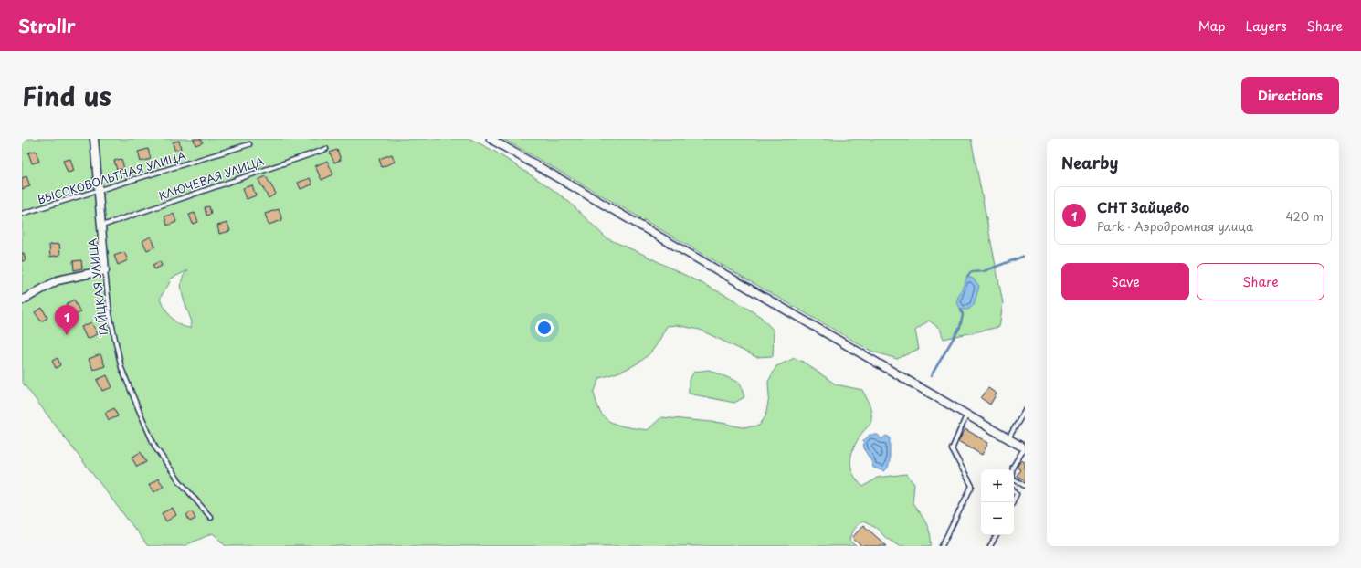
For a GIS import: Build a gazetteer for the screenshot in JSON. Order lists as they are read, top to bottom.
{
  "streets": {
    "street": ["ТАЙЦКАЯ УЛИЦА"],
    "lane": ["ВЫСОКОВОЛЬТНАЯ УЛИЦА", "КЛЮЧЕВАЯ УЛИЦА"]
  },
  "crossings": [
    ["ВЫСОКОВОЛЬТНАЯ УЛИЦА", "ТАЙЦКАЯ УЛИЦА"],
    ["КЛЮЧЕВАЯ УЛИЦА", "ТАЙЦКАЯ УЛИЦА"]
  ],
  "page": {
    "header": "Strollr",
    "nav": ["Map", "Layers", "Share"],
    "title": "Find us",
    "buttons": [
      "Directions",
      ["Save", "Share"]
    ],
    "heading": "Nearby",
    "list": [
      {
        "mark": "1",
        "name": "СНТ Зайцево",
        "note": "Park · Аэродромная улица",
        "value": "420 m"
      }
    ],
    "pins": "1",
    "map_buttons": ["+", "−"]
  }
}
